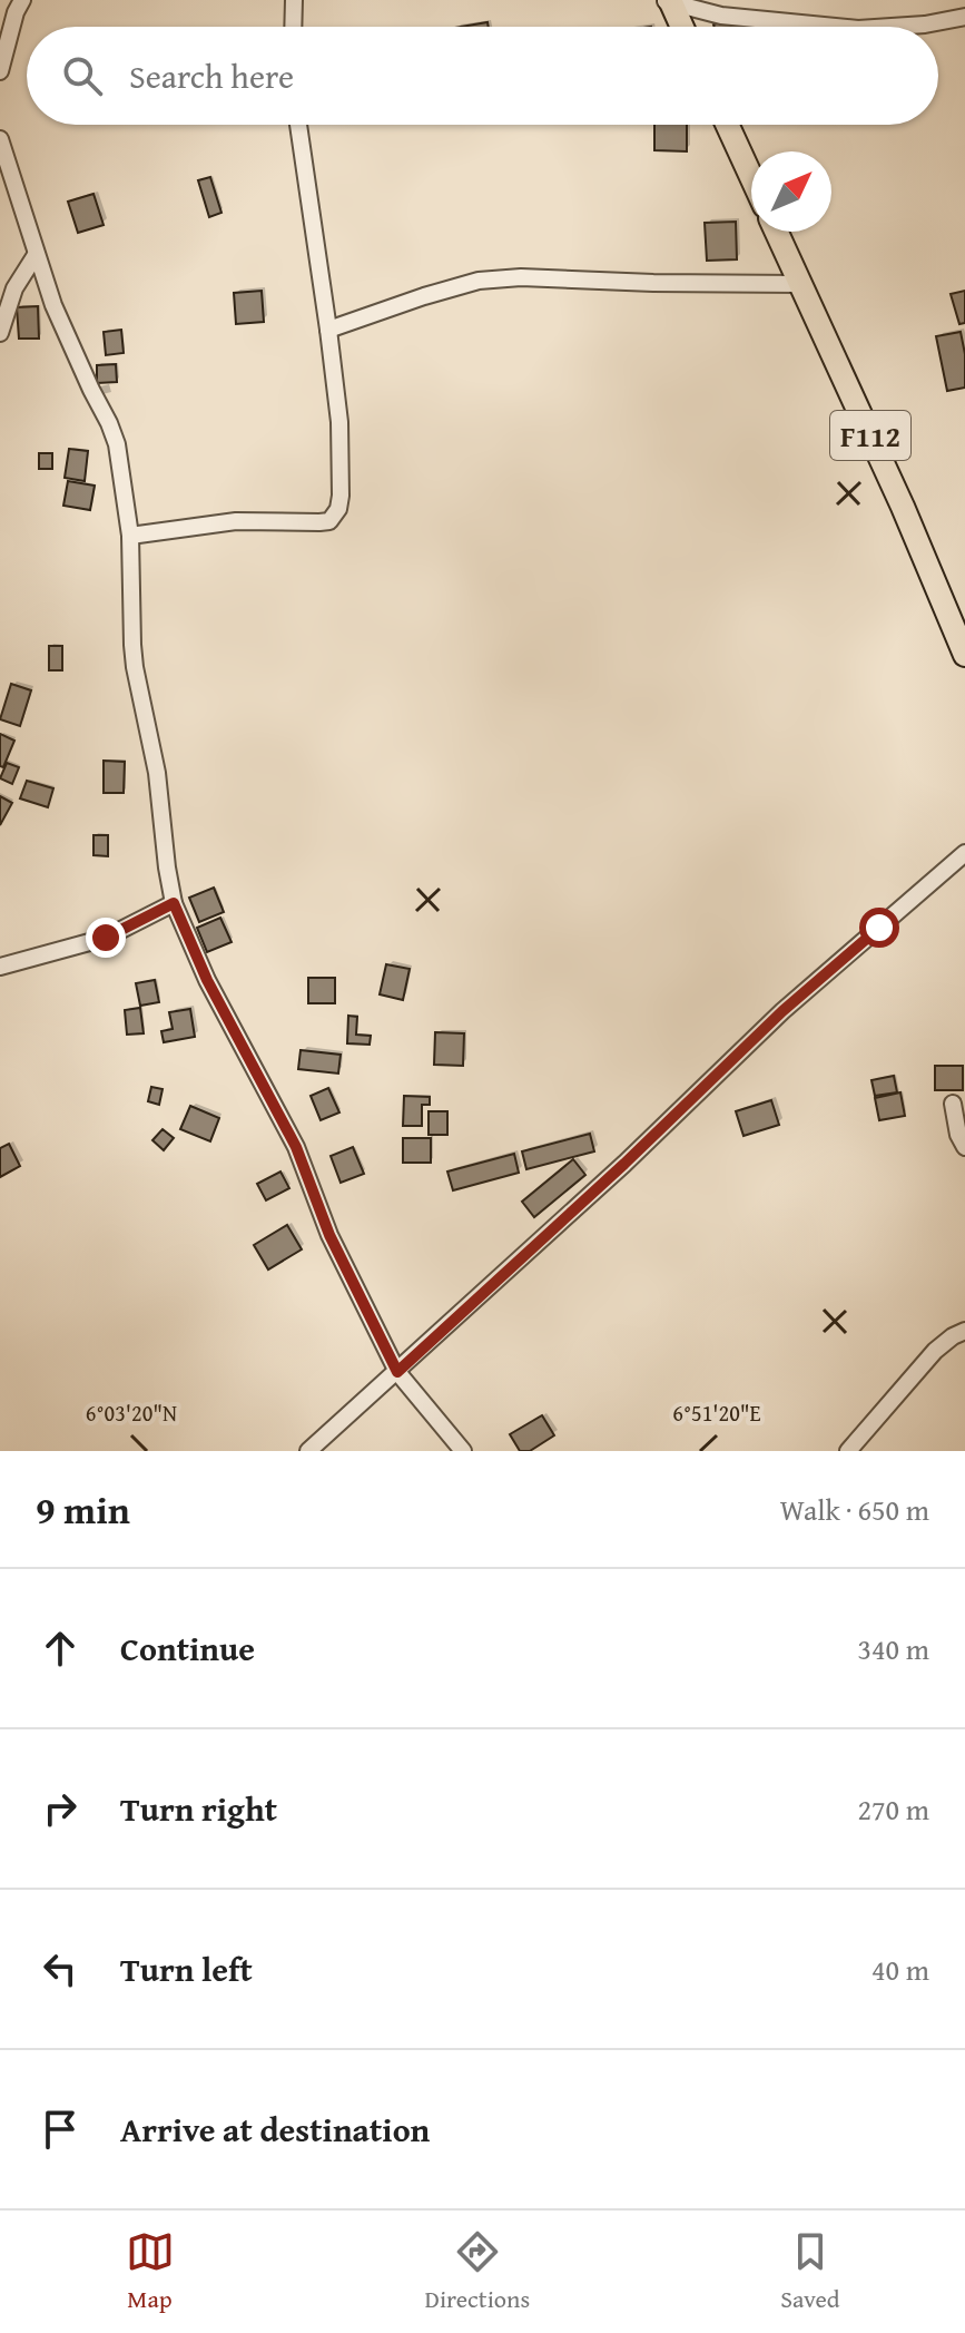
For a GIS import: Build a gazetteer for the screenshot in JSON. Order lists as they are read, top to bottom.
{
  "streets": {
    "main road": ["F112"]
  },
  "north": "top right",
  "page": {
    "search": "Search here",
    "heading": ["9 min", "Walk · 650 m"],
    "list": [
      ["Continue", "340 m"],
      ["Turn right", "270 m"],
      ["Turn left", "40 m"],
      "Arrive at destination"
    ],
    "nav": ["Map", "Directions", "Saved"]
  },
  "coordinates": ["6°03'20\"N", "6°51'20\"E"]
}
